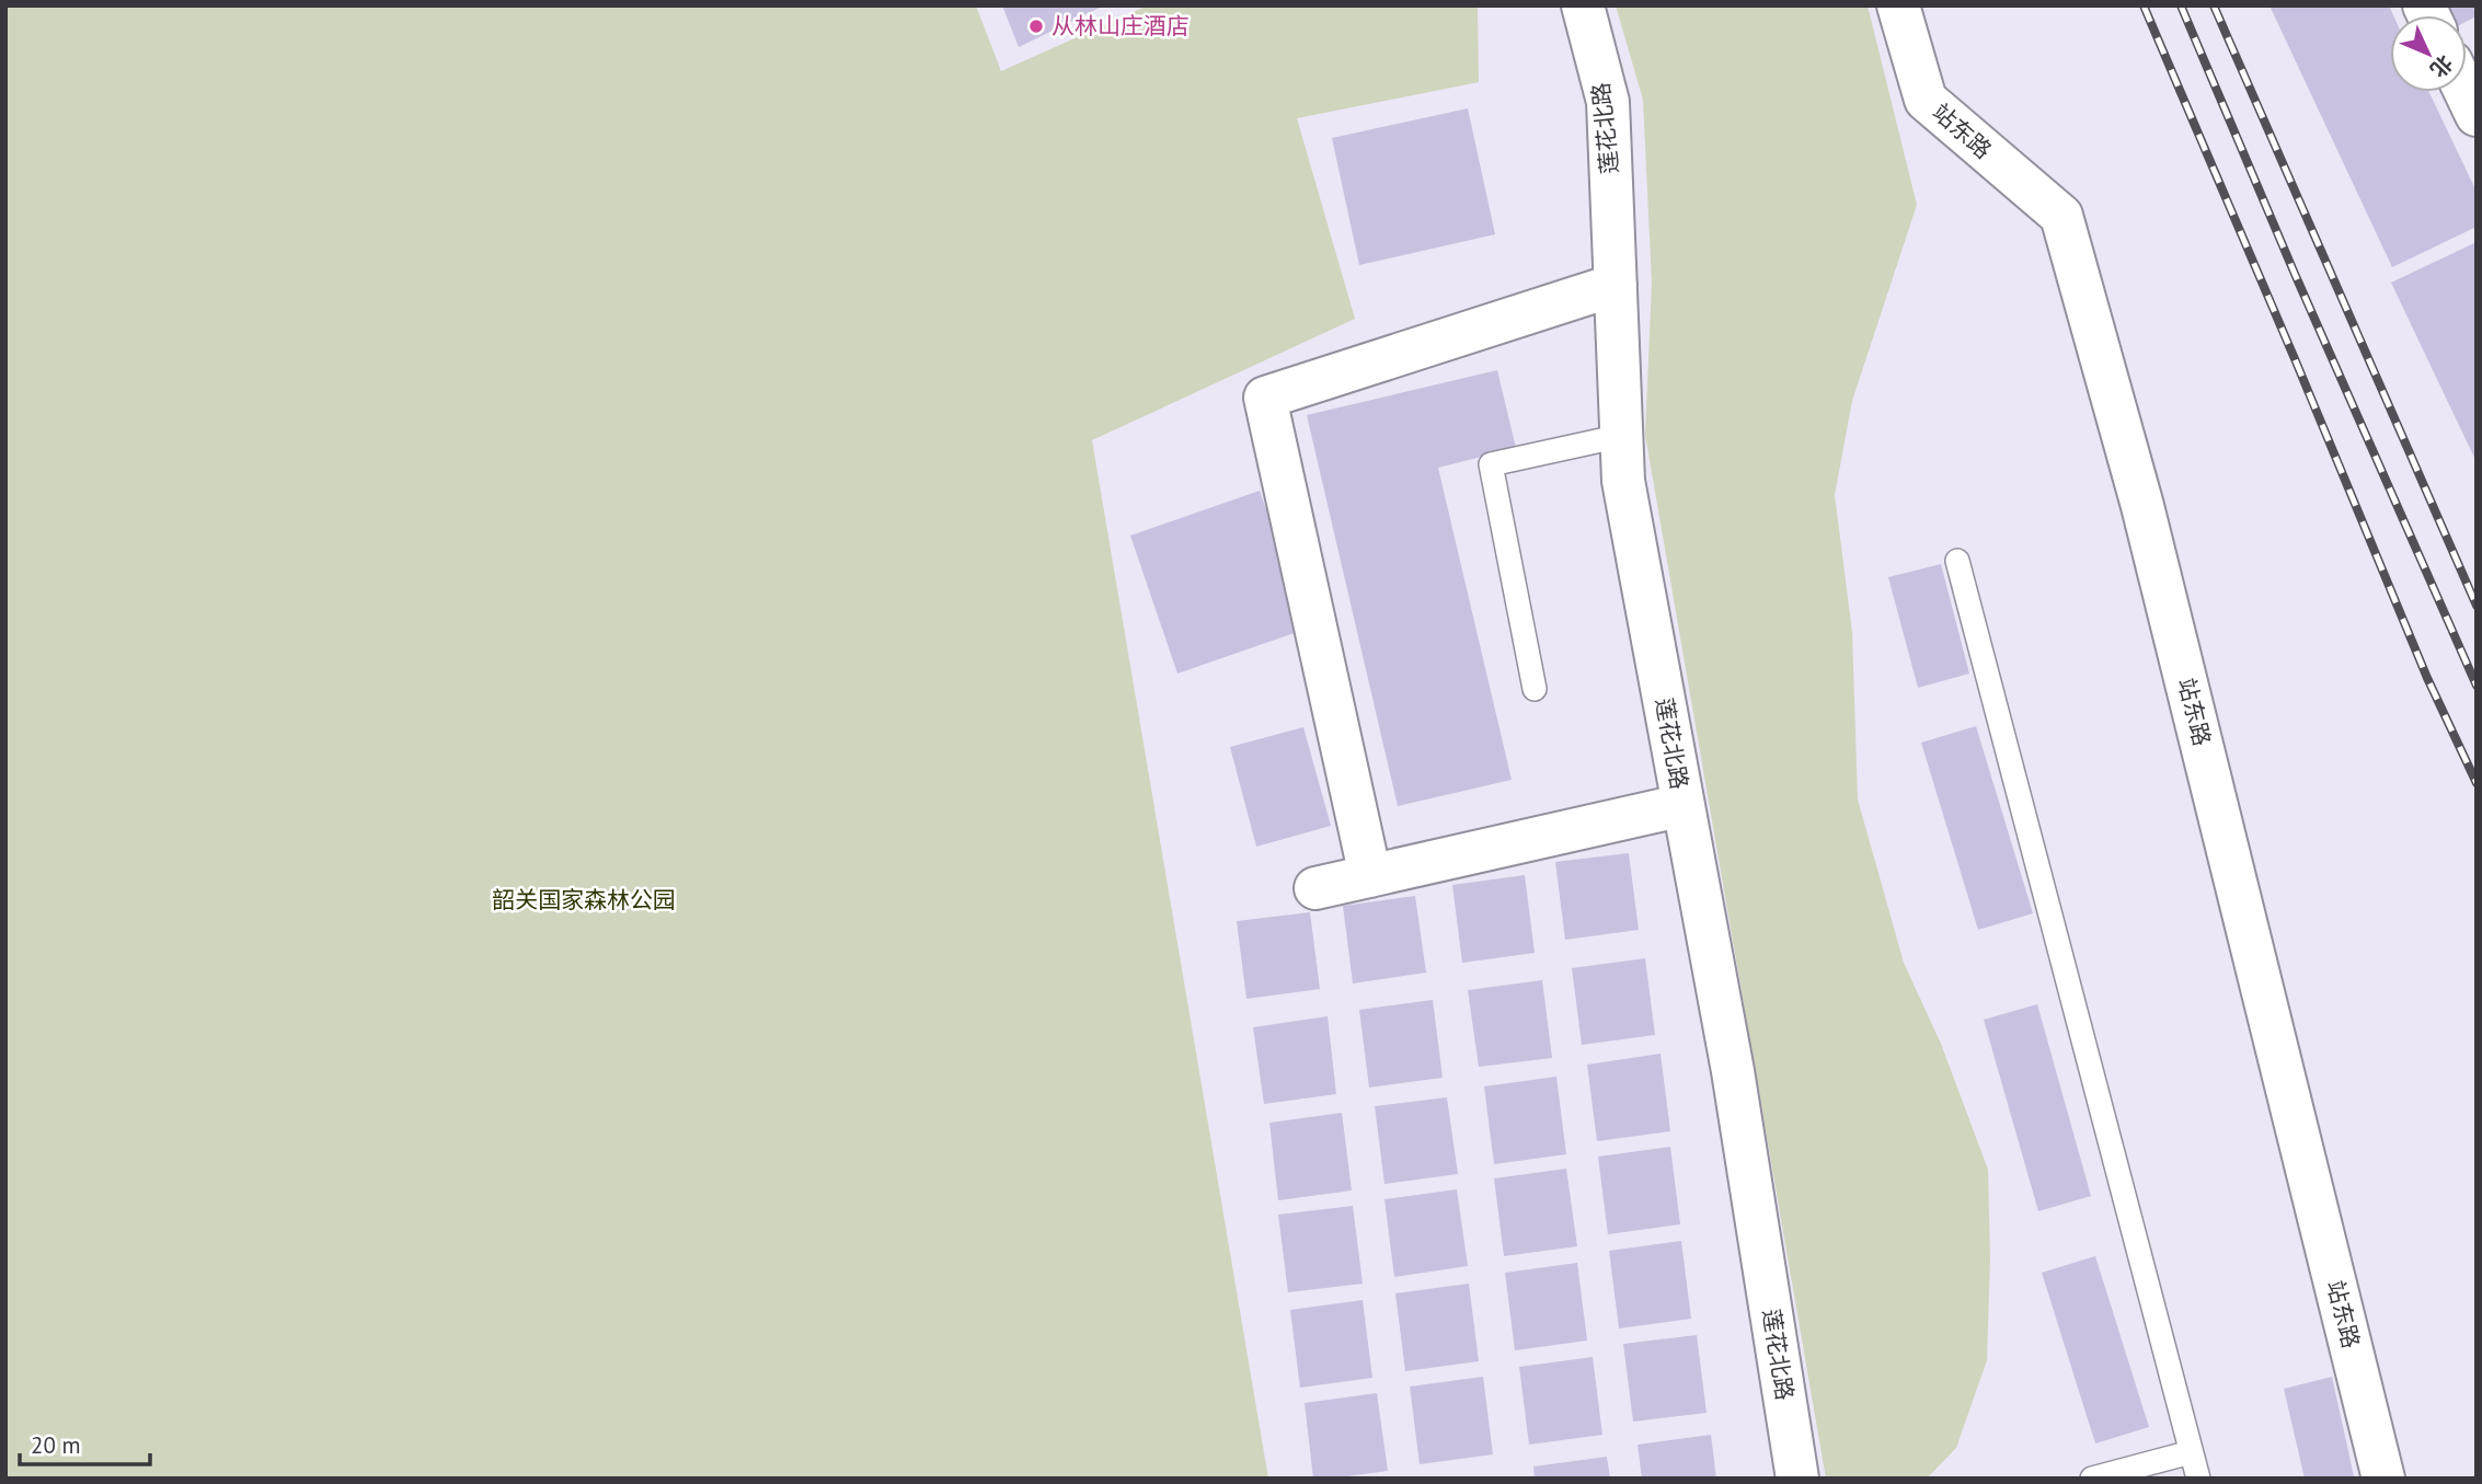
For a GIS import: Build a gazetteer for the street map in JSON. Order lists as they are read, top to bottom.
{
  "streets": {
    "street": ["莲花北路", "站东路"]
  },
  "parks": ["韶关国家森林公园"],
  "places": ["从林山庄酒店"],
  "scale_bar": "20 m",
  "north": "bottom right"
}
